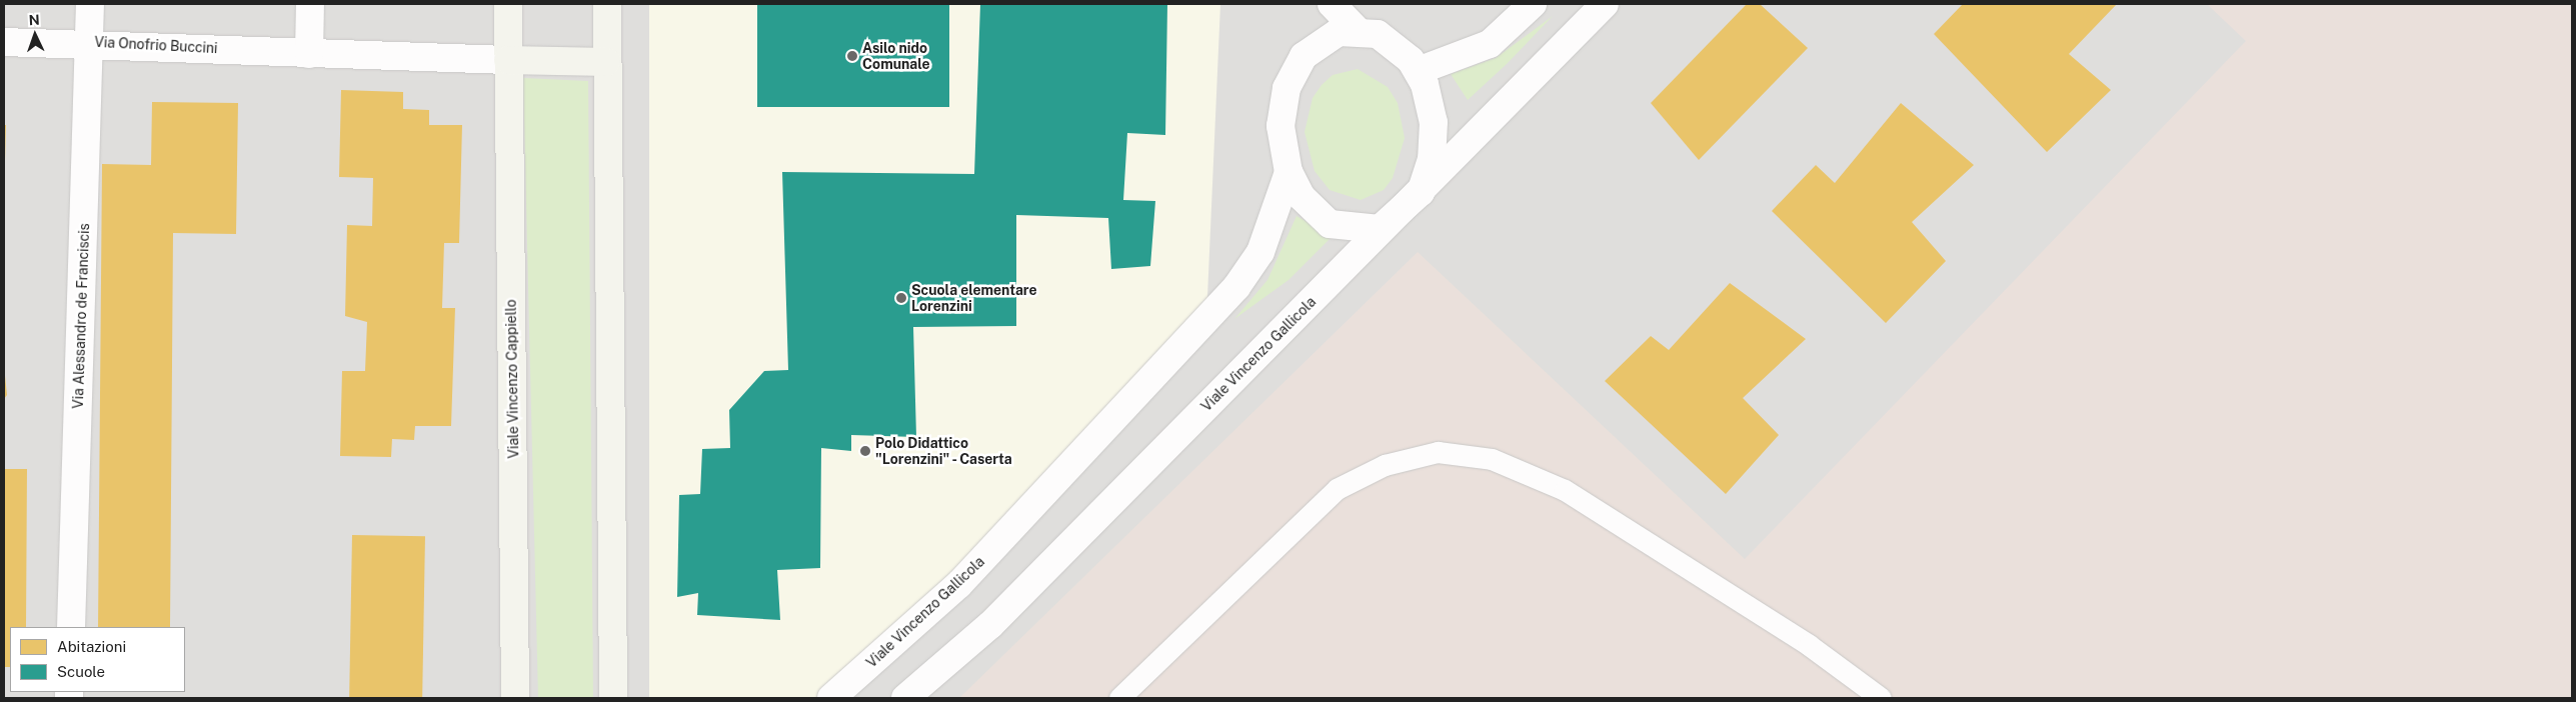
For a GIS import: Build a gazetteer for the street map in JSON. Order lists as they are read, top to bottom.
{
  "streets": {
    "street": [
      "Via Onofrio Buccini",
      "Via Alessandro de Franciscis",
      "Viale Vincenzo Gallicola",
      "Viale Vincenzo Cappiello"
    ]
  },
  "crossings": [
    ["Via Onofrio Buccini", "Via Alessandro de Franciscis"],
    ["Via Onofrio Buccini", "Viale Vincenzo Cappiello"]
  ],
  "places": ["Asilo nido Comunale", "Scuola elementare Lorenzini", "Polo Didattico \"Lorenzini\" - Caserta"],
  "legend": ["Abitazioni", "Scuole"],
  "north": "top"
}
